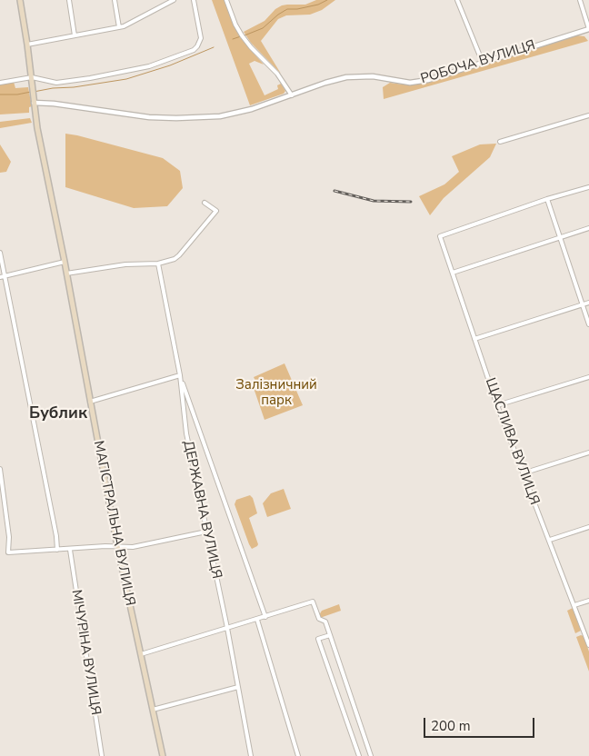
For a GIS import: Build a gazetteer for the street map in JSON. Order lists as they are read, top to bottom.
{
  "streets": {
    "main road": ["МАГІСТРАЛЬНА ВУЛИЦЯ"],
    "street": [
      "РОБОЧА ВУЛИЦЯ",
      "ЩАСЛИВА ВУЛИЦЯ",
      "ДЕРЖАВНА ВУЛИЦЯ",
      "МІЧУРІНА ВУЛИЦЯ"
    ]
  },
  "crossings": [
    ["РОБОЧА ВУЛИЦЯ", "МАГІСТРАЛЬНА ВУЛИЦЯ"]
  ],
  "districts": ["Бублик"],
  "parks": ["Залізничний парк"],
  "scale_bar": "200 m"
}
